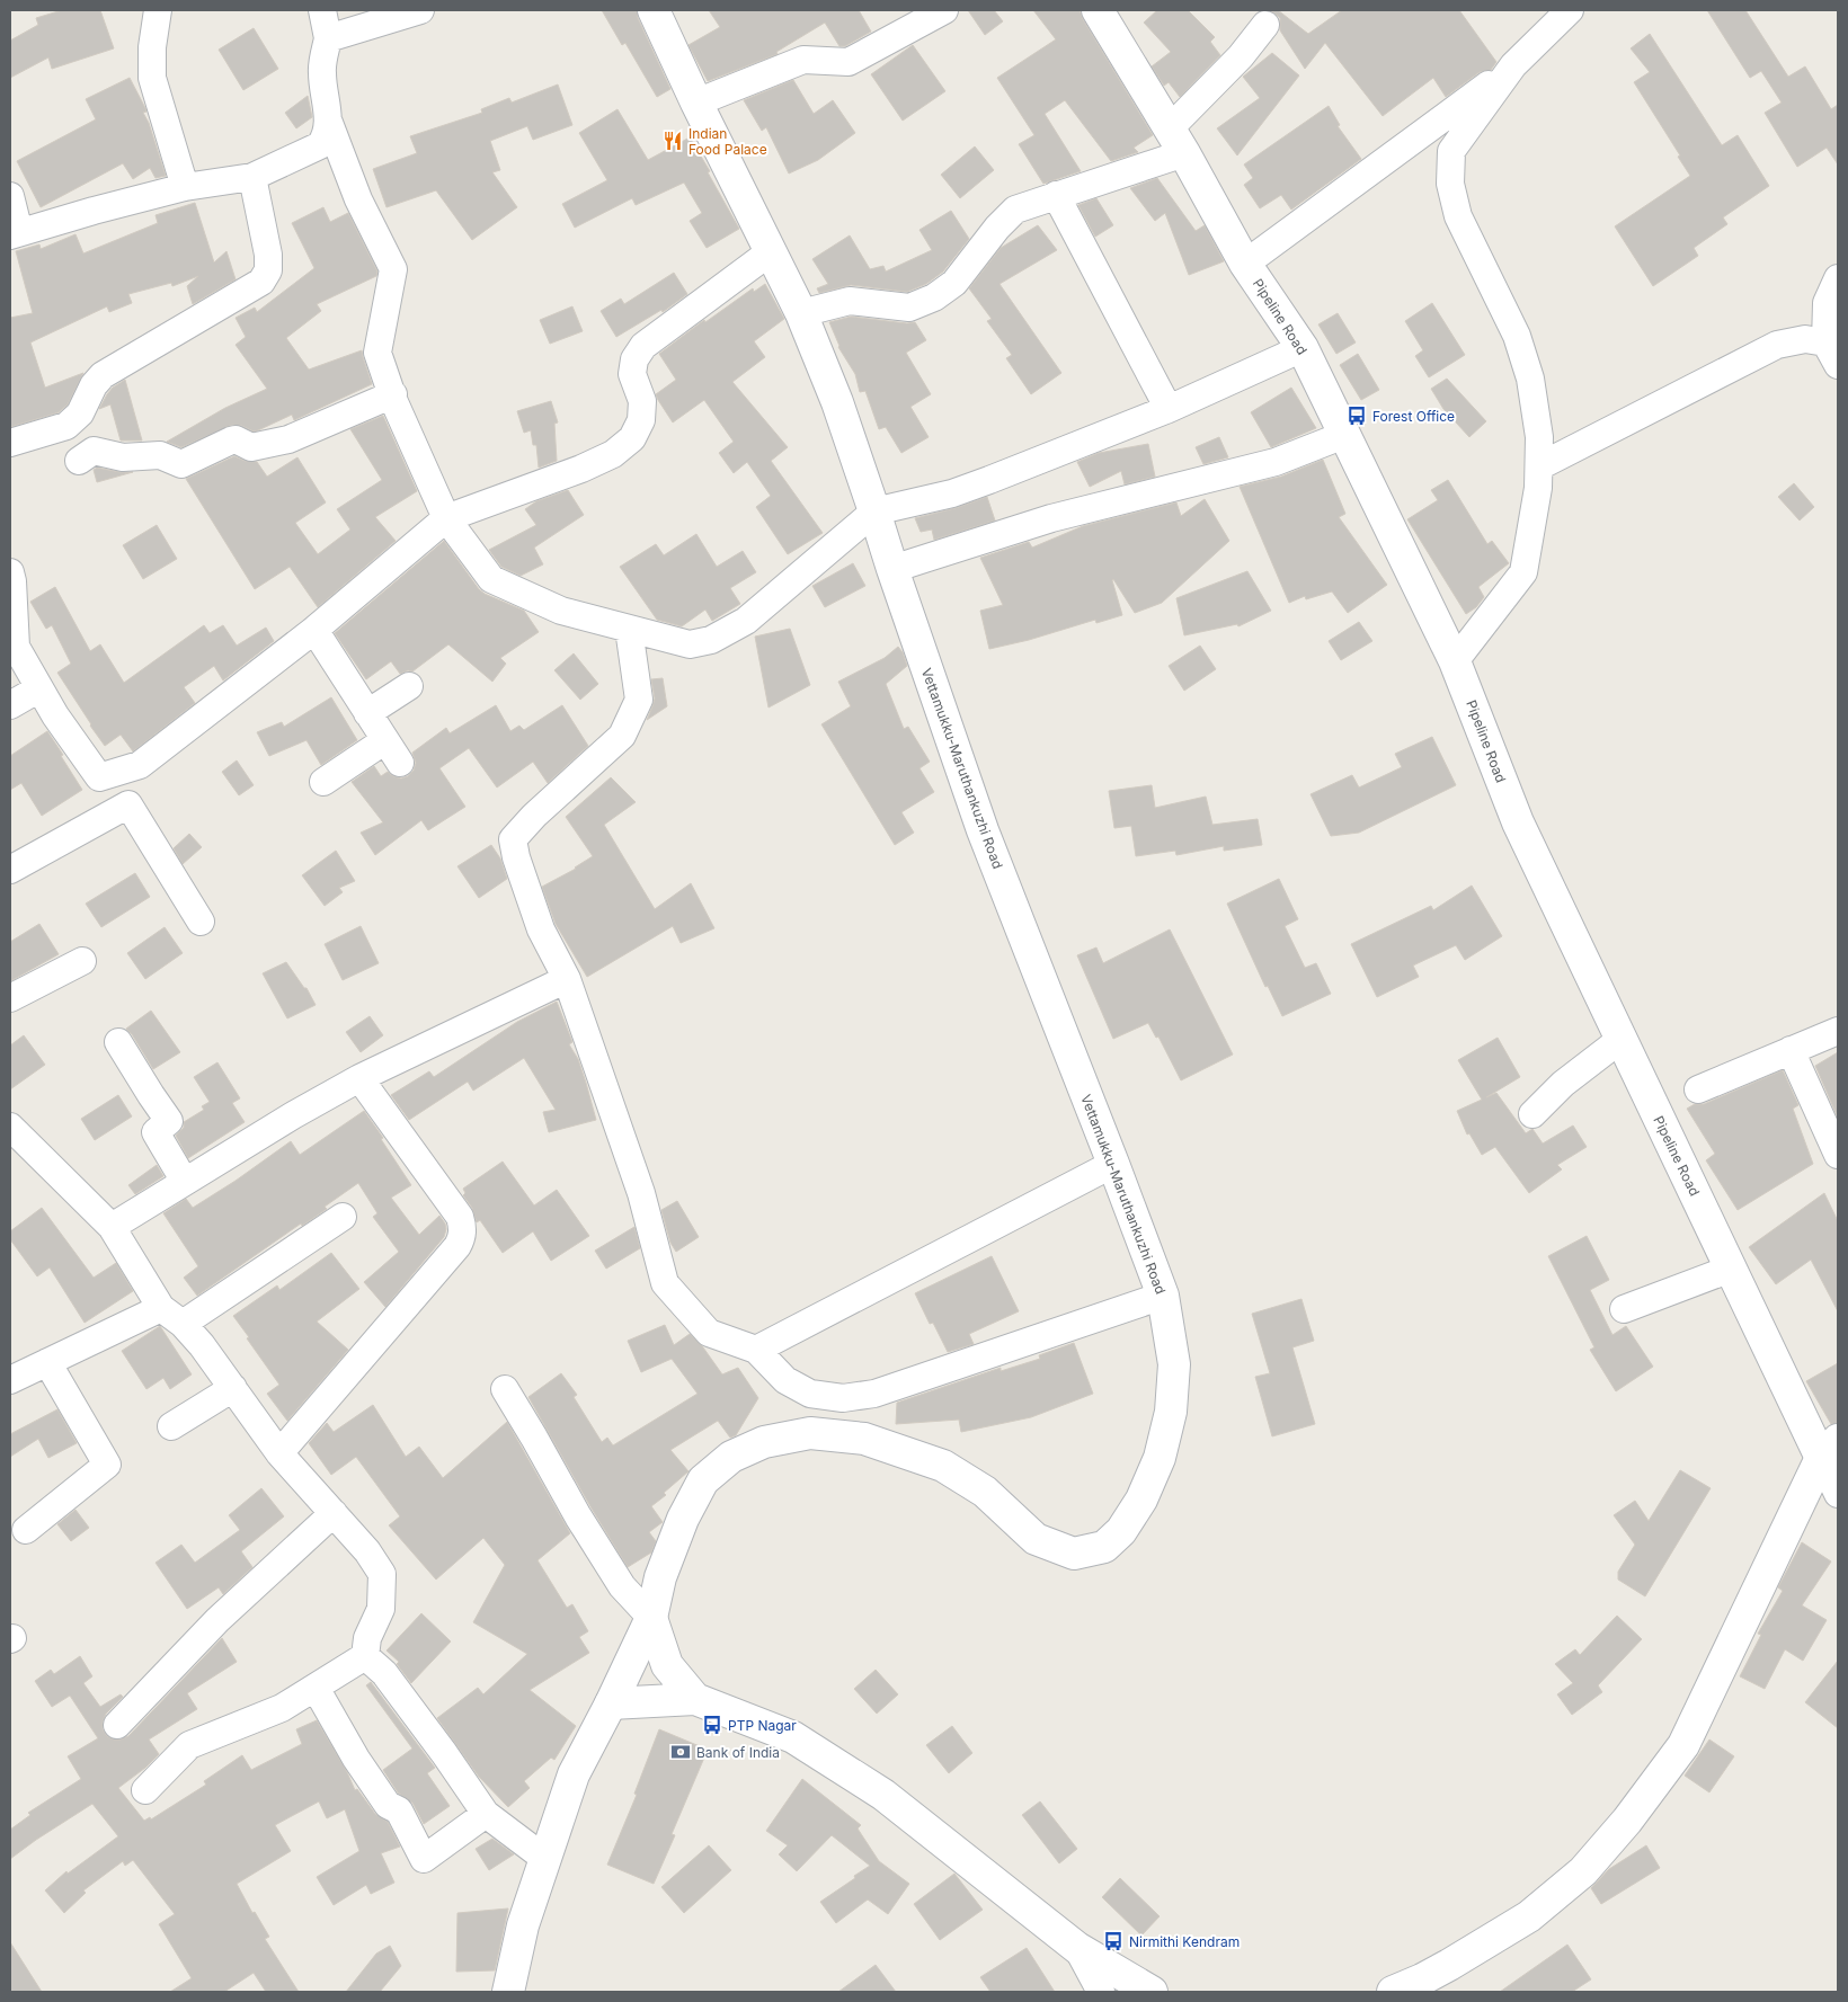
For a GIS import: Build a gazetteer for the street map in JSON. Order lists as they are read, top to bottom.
{
  "streets": {
    "main road": ["Pipeline Road", "Vettamukku-Maruthankuzhi Road"]
  },
  "places": {
    "restaurant": ["Indian Food Palace"],
    "bus stop": ["Forest Office", "PTP Nagar", "Nirmithi Kendram"],
    "bank": ["Bank of India"]
  }
}
